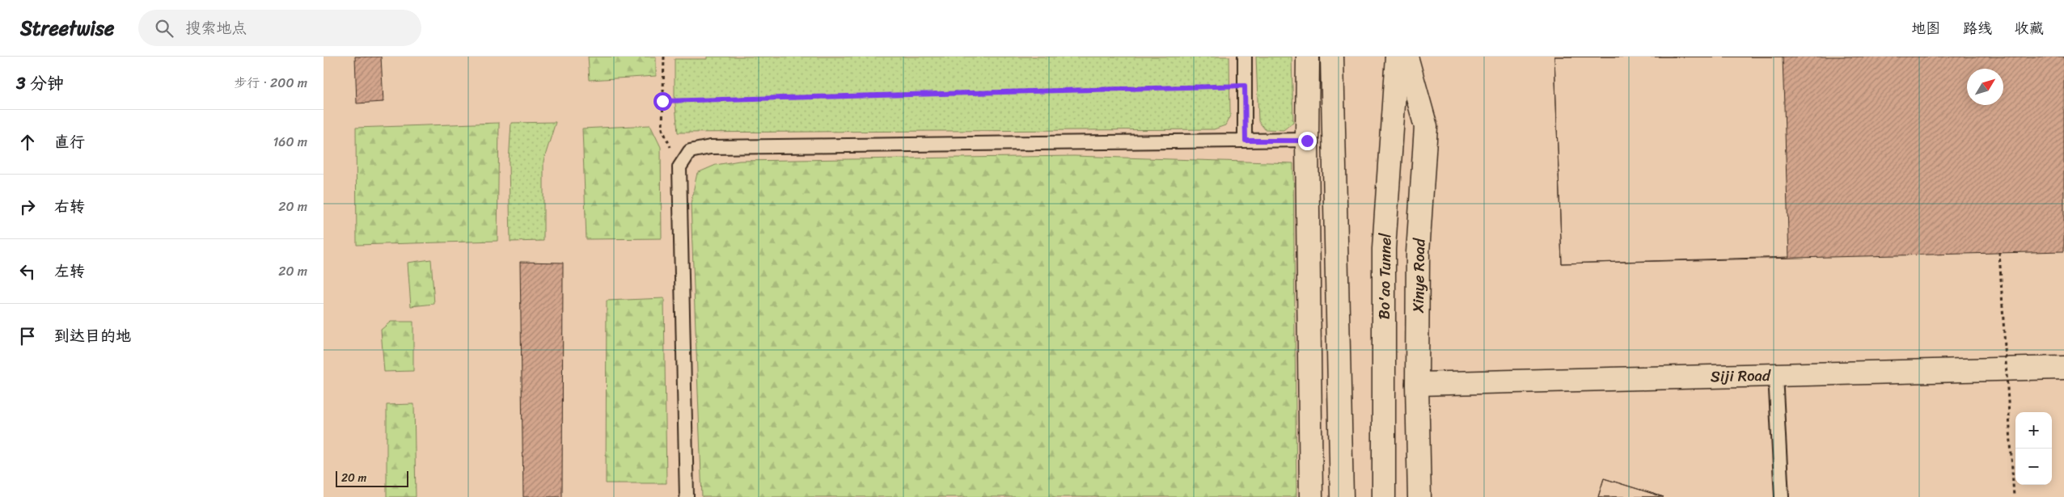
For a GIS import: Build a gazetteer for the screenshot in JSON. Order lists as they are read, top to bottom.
{
  "streets": {
    "main road": ["Xinye Road", "Bo'ao Tunnel", "Siji Road"]
  },
  "crossings": [
    ["Xinye Road", "Siji Road"]
  ],
  "scale_bar": "20 m",
  "north": "top right",
  "page": {
    "header": "Streetwise",
    "search": "搜索地点",
    "nav": ["地图", "路线", "收藏"],
    "heading": ["3 分钟", "步行 · 200 m"],
    "list": [
      ["直行", "160 m"],
      ["右转", "20 m"],
      ["左转", "20 m"],
      "到达目的地"
    ],
    "map_buttons": ["+", "−"],
    "scale": "20 m"
  }
}
